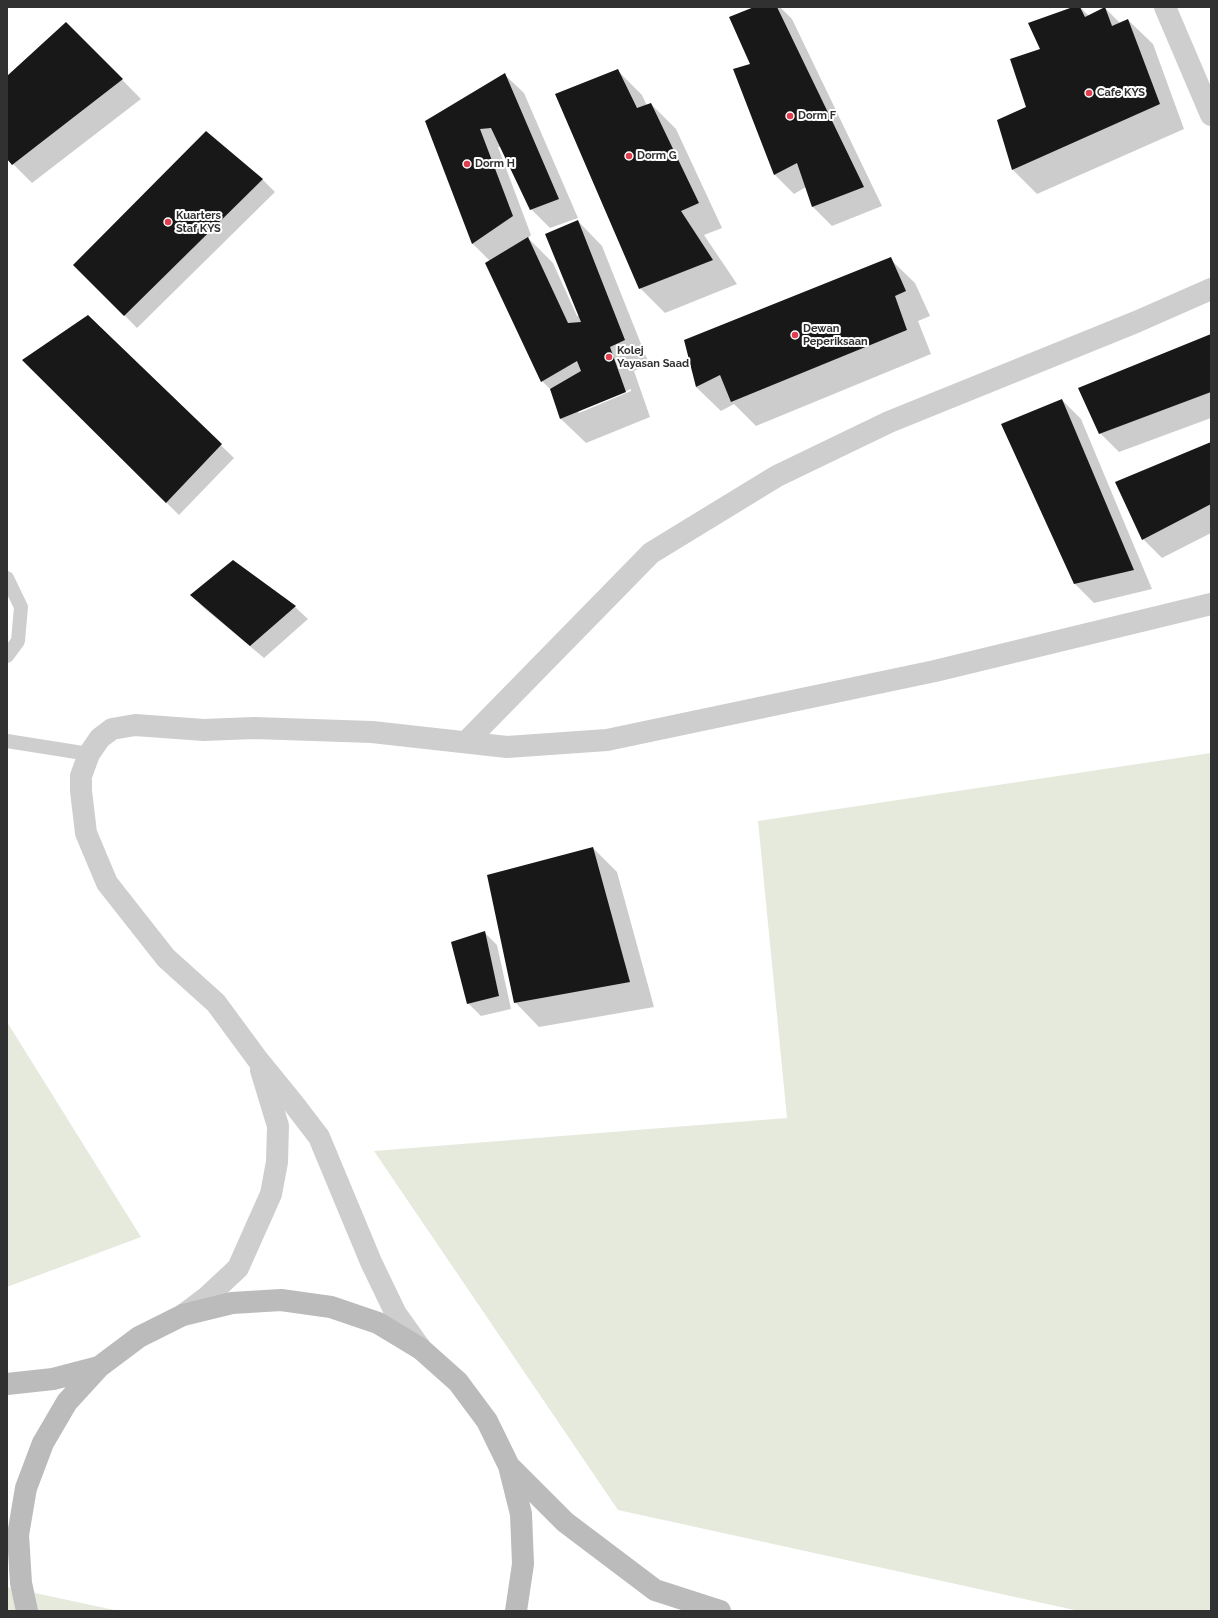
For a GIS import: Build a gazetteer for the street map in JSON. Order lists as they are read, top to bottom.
{
  "places": [
    "Cafe KYS",
    "Dorm F",
    "Dorm G",
    "Dorm H",
    "Kuarters Staf KYS",
    "Dewan Peperiksaan",
    "Kolej Yayasan Saad"
  ]
}
